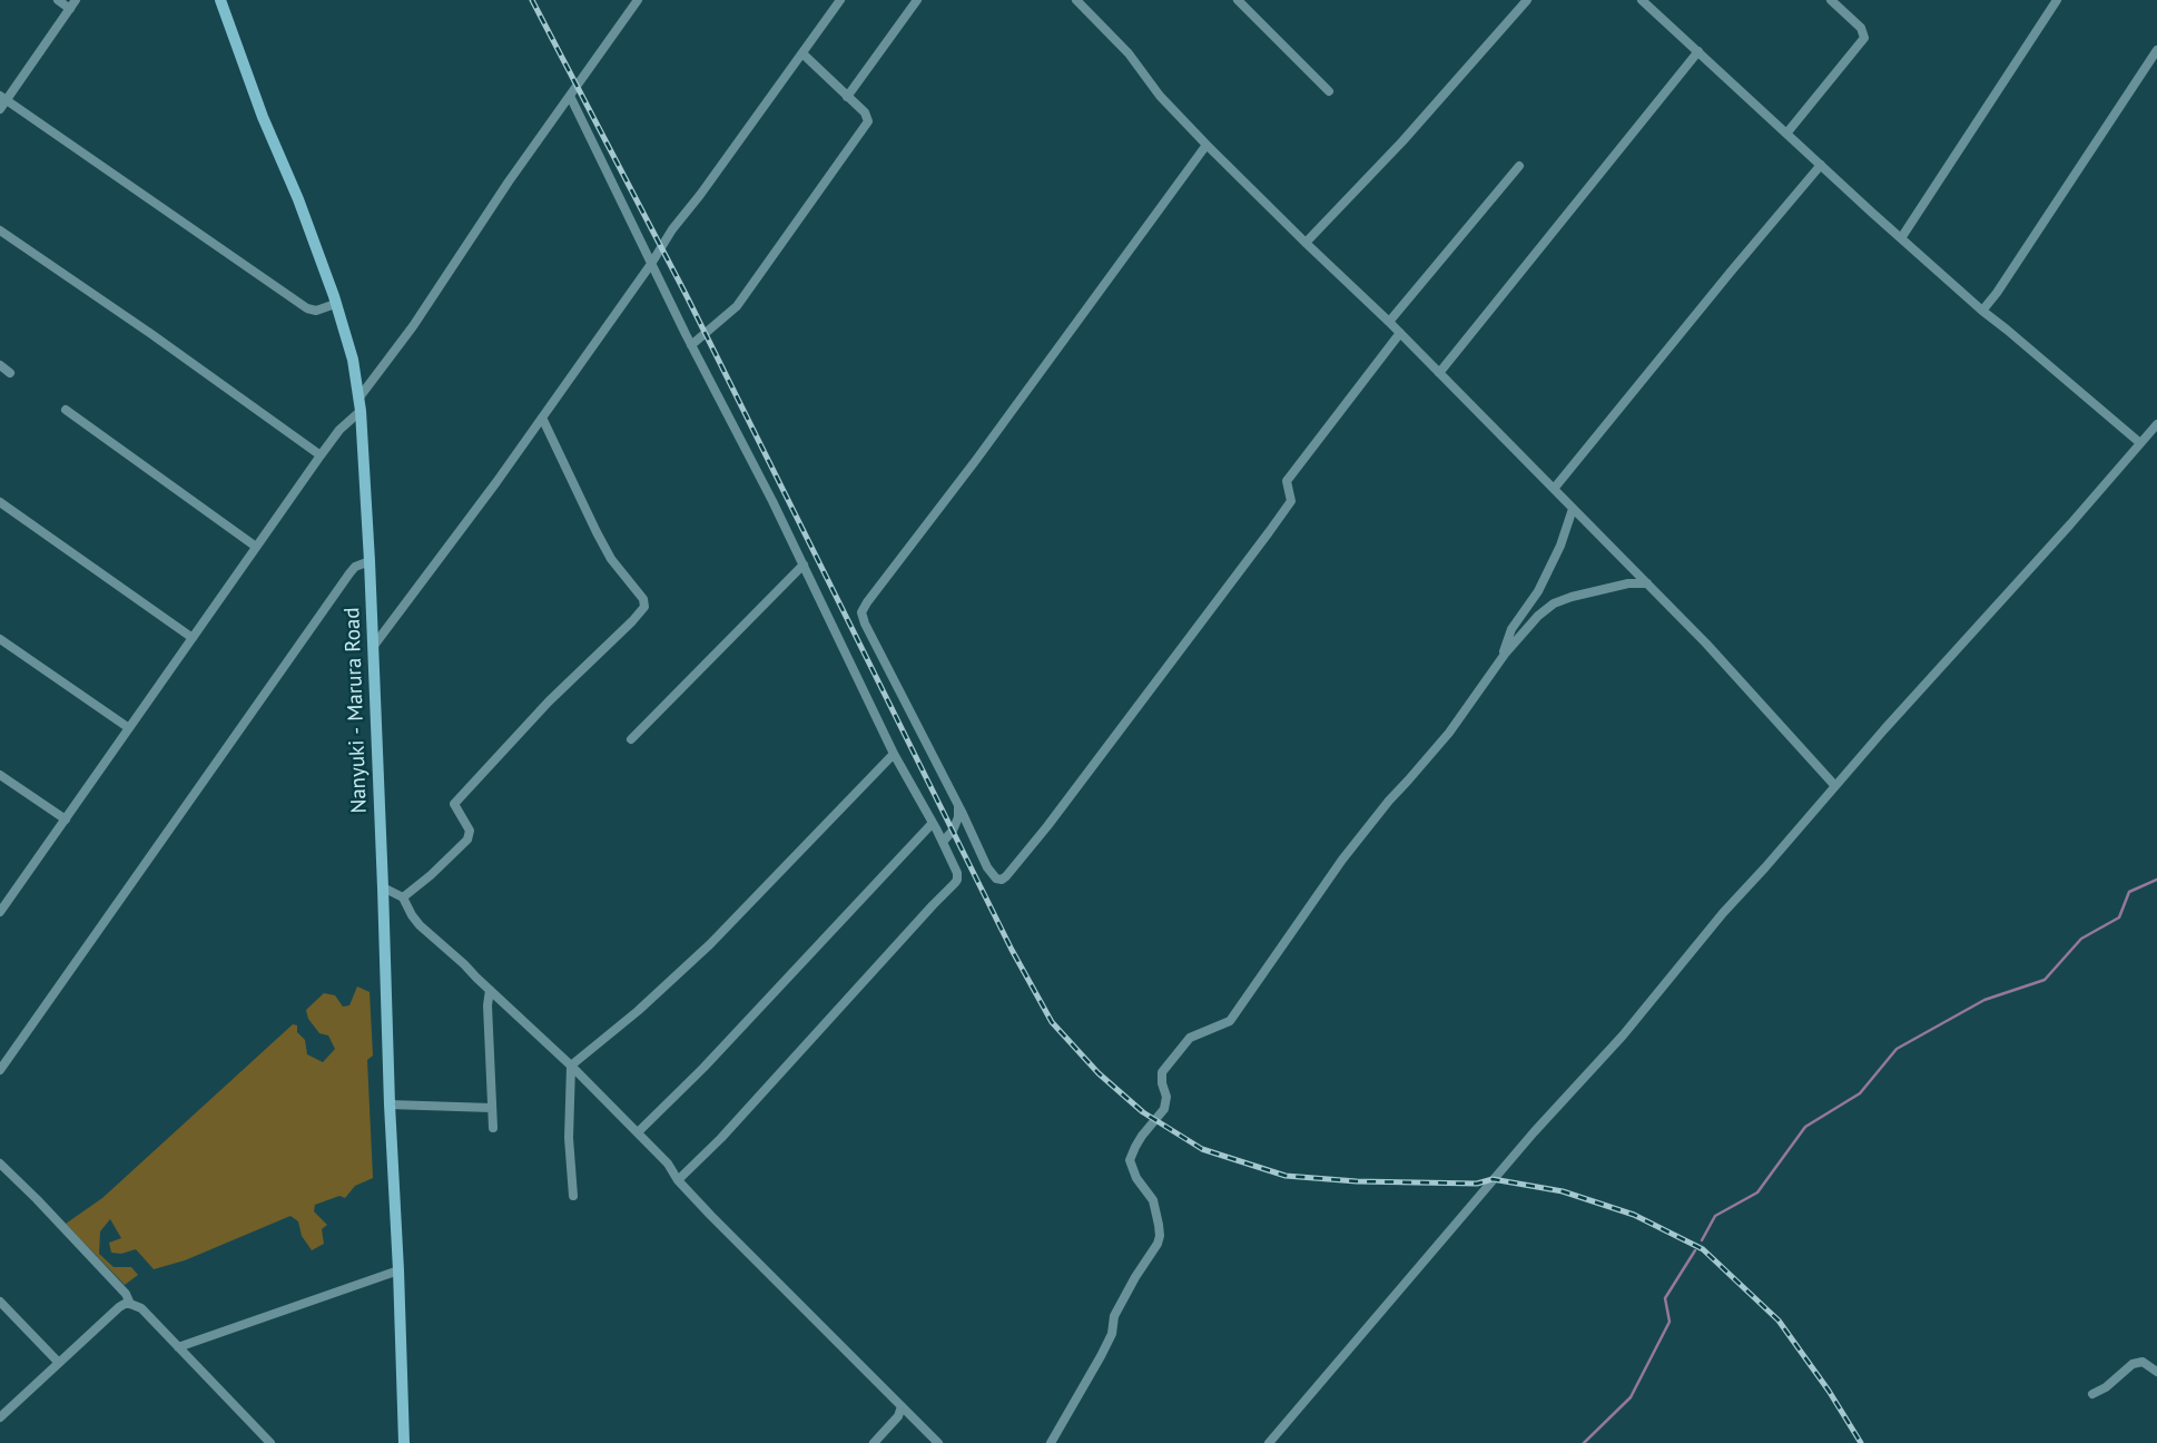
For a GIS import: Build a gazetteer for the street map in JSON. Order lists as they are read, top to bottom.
{
  "streets": {
    "street": ["Nanyuki - Marura Road"]
  }
}
